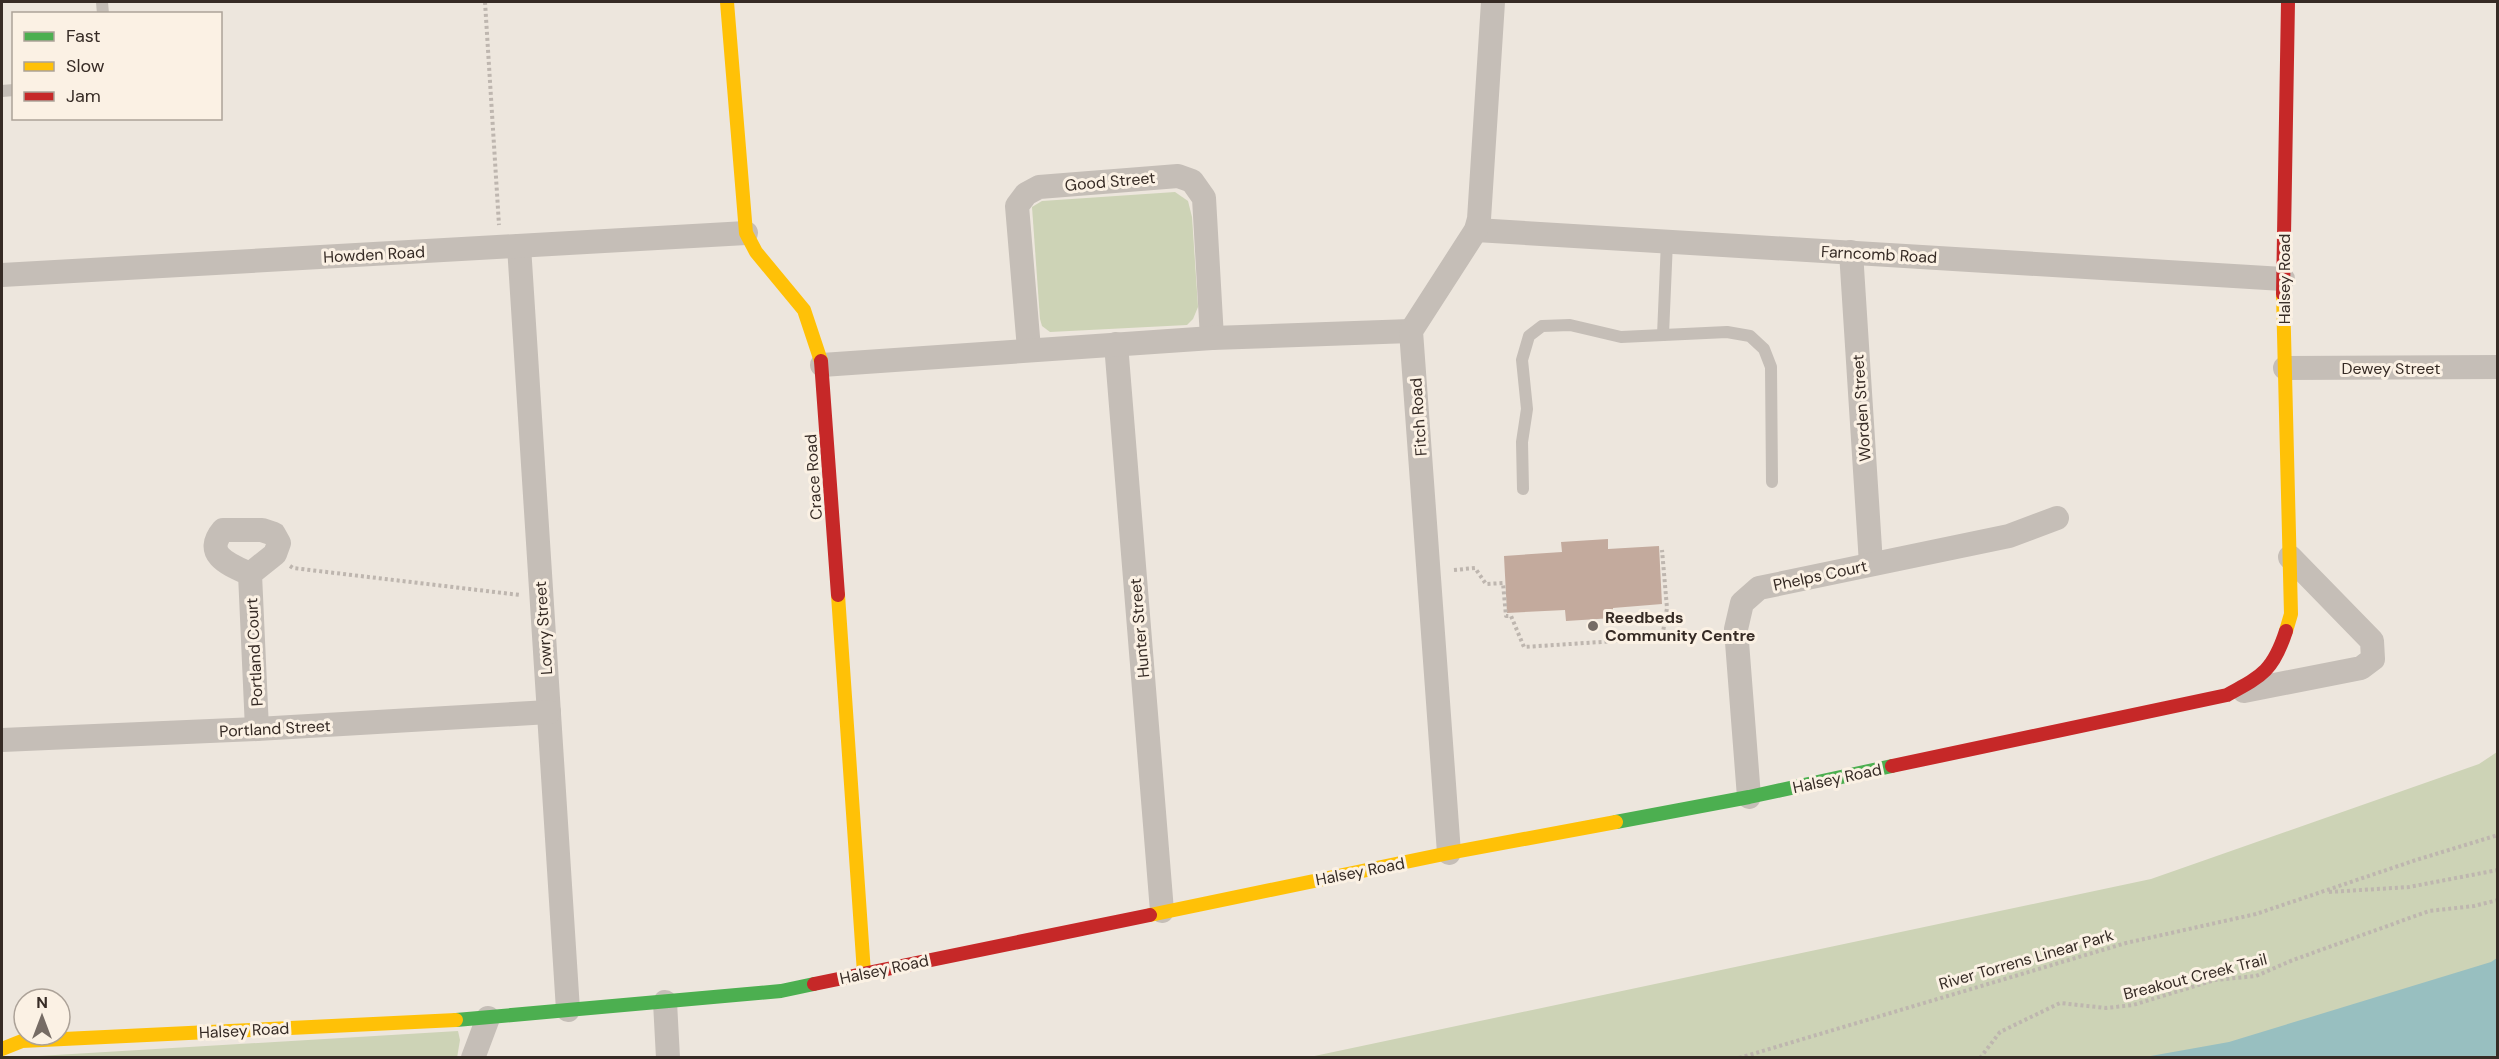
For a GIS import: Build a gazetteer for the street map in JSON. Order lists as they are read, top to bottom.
{
  "streets": {
    "street": [
      "Good Street",
      "Howden Road",
      "Farncomb Road",
      "Halsey Road",
      "Dewey Street",
      "Worden Street",
      "Fitch Road",
      "Crace Road",
      "Phelps Court",
      "Lowry Street",
      "Hunter Street",
      "Portland Court",
      "Portland Street"
    ],
    "path": ["River Torrens Linear Park", "Breakout Creek Trail"]
  },
  "crossings": [
    ["Howden Road", "Crace Road"],
    ["Howden Road", "Lowry Street"],
    ["Farncomb Road", "Halsey Road"],
    ["Farncomb Road", "Worden Street"],
    ["Halsey Road", "Dewey Street"],
    ["Halsey Road", "Fitch Road"],
    ["Halsey Road", "Crace Road"],
    ["Halsey Road", "Phelps Court"],
    ["Halsey Road", "Lowry Street"],
    ["Halsey Road", "Hunter Street"],
    ["Worden Street", "Phelps Court"],
    ["Lowry Street", "Portland Street"],
    ["Portland Court", "Portland Street"]
  ],
  "places": ["Reedbeds Community Centre"],
  "legend": ["Fast", "Slow", "Jam"],
  "north": "top"
}
